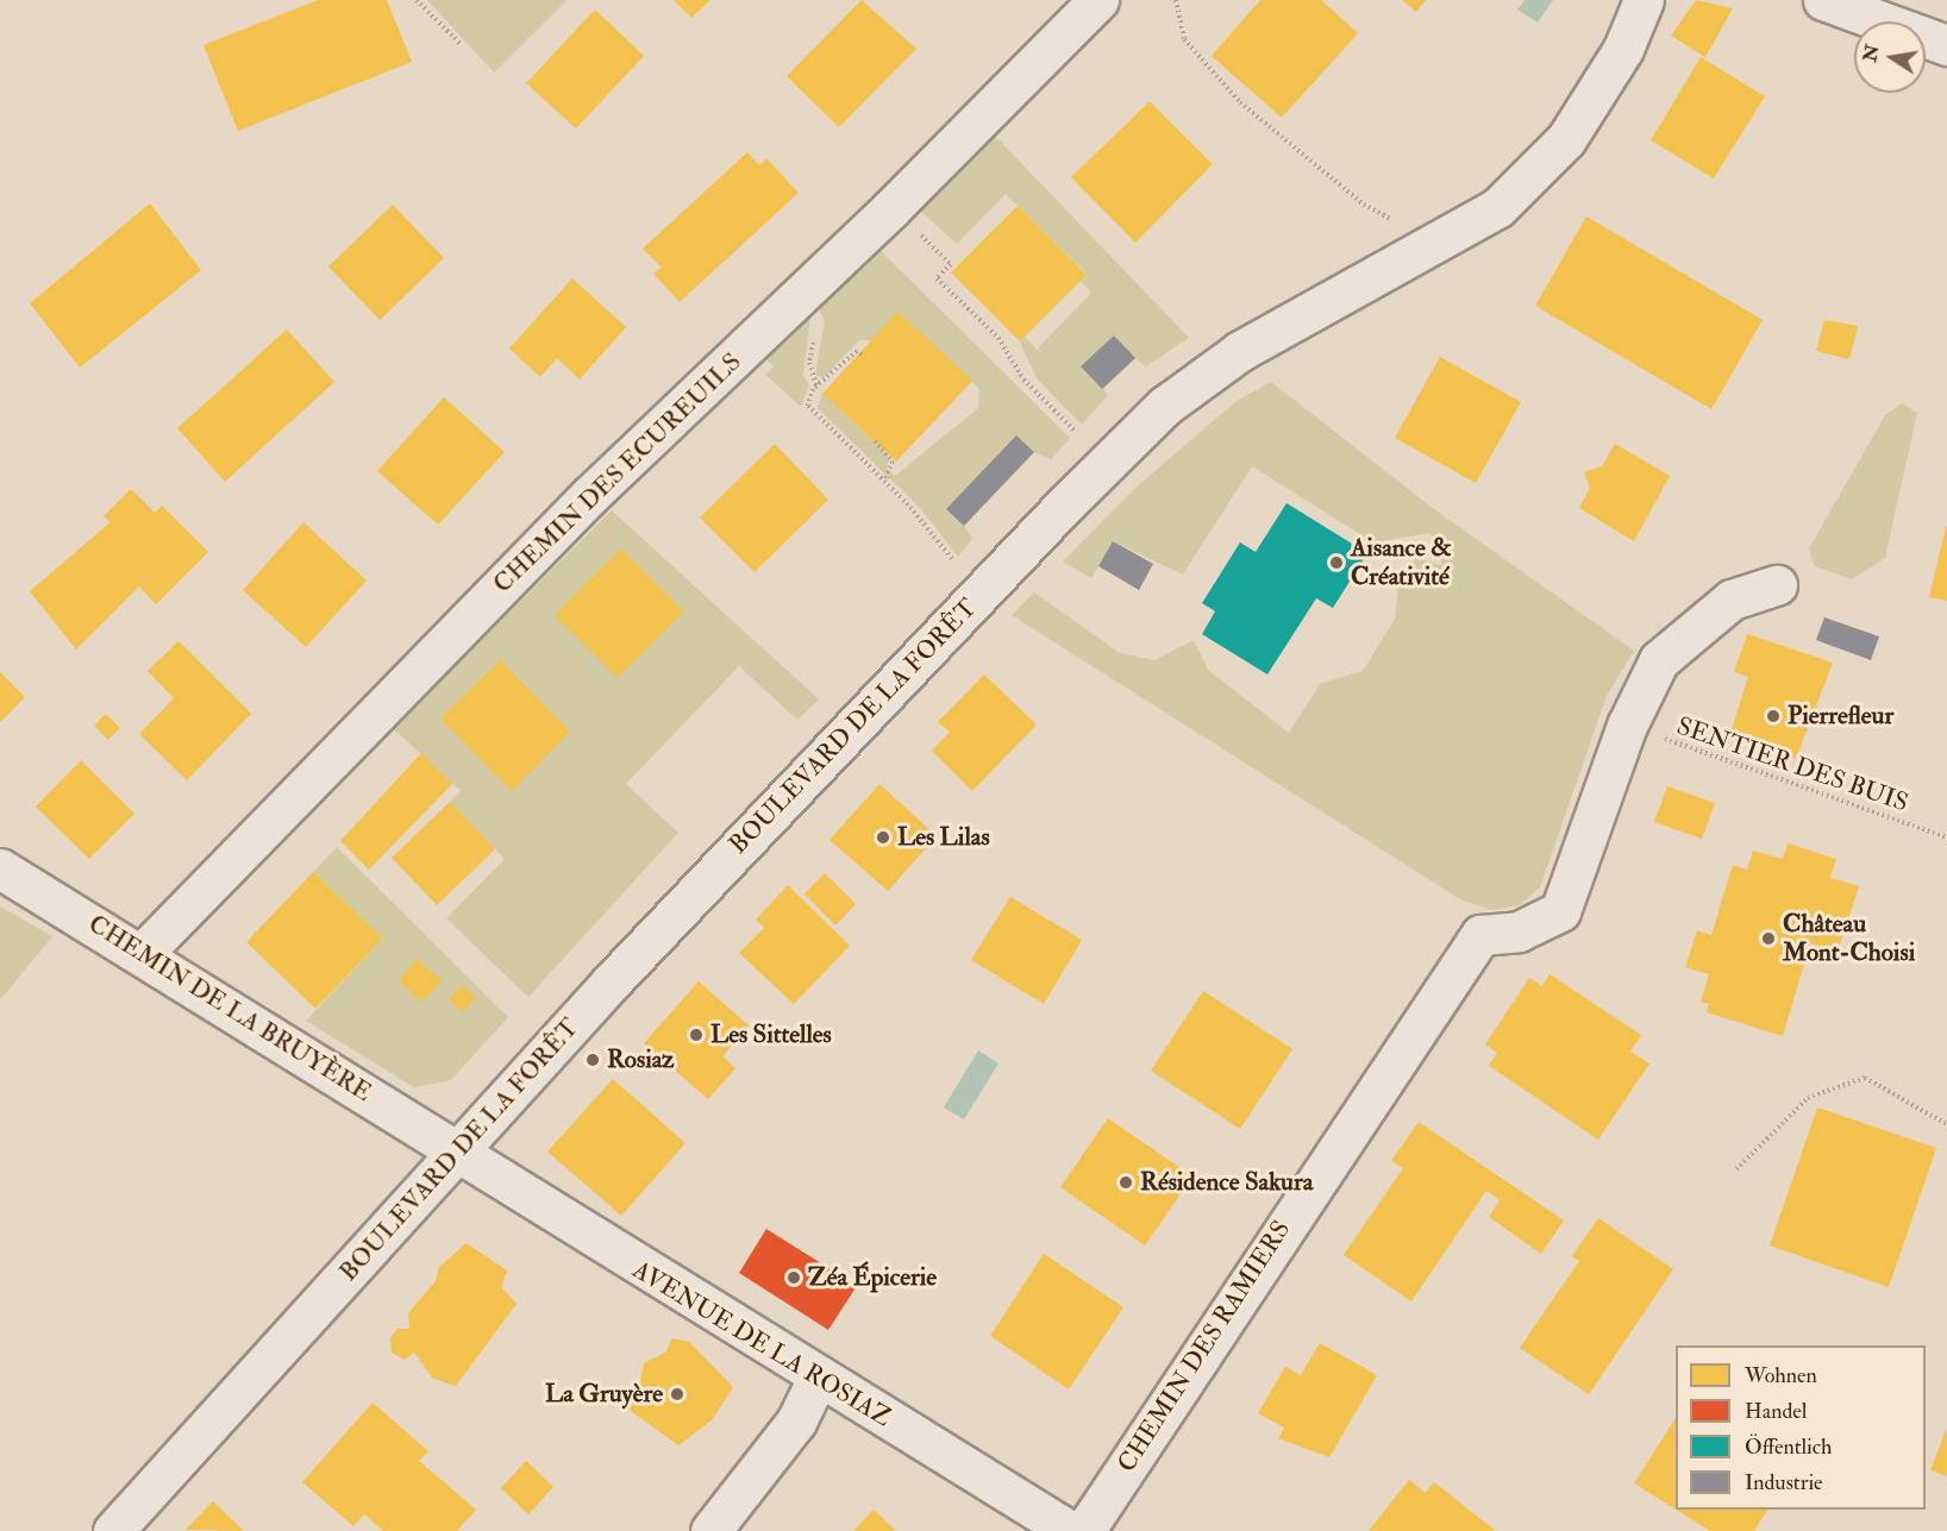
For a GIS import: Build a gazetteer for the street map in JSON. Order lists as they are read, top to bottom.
{
  "streets": {
    "street": [
      "CHEMIN DES ECUREUILS",
      "BOULEVARD DE LA FORÊT",
      "CHEMIN DE LA BRUYÈRE",
      "AVENUE DE LA ROSIAZ",
      "CHEMIN DES RAMIERS"
    ],
    "path": ["SENTIER DES BUIS"]
  },
  "crossings": [
    ["CHEMIN DES ECUREUILS", "CHEMIN DE LA BRUYÈRE"],
    ["BOULEVARD DE LA FORÊT", "CHEMIN DE LA BRUYÈRE"],
    ["BOULEVARD DE LA FORÊT", "AVENUE DE LA ROSIAZ"],
    ["SENTIER DES BUIS", "CHEMIN DES RAMIERS"],
    ["CHEMIN DE LA BRUYÈRE", "AVENUE DE LA ROSIAZ"]
  ],
  "places": [
    "Aisance & Créativité",
    "Pierrefleur",
    "Les Lilas",
    "Château Mont-Choisi",
    "Les Sittelles",
    "Rosiaz",
    "Résidence Sakura",
    "Zéa Épicerie",
    "La Gruyère"
  ],
  "legend": [
    "Wohnen",
    "Handel",
    "Öffentlich",
    "Industrie"
  ],
  "north": "left"
}
